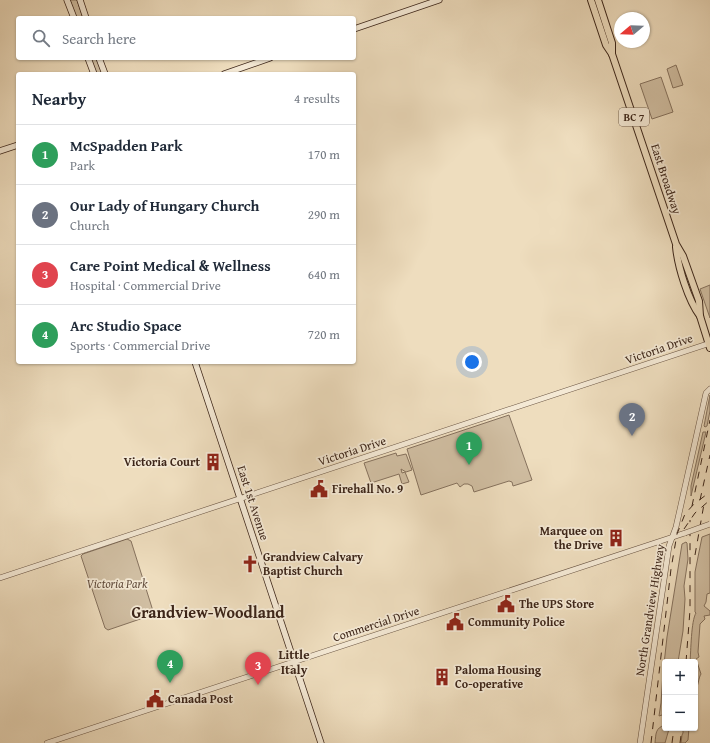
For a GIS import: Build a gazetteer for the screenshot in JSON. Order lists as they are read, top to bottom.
{
  "streets": {
    "main road": ["BC 7", "East Broadway", "East 1st Avenue"],
    "street": ["Victoria Drive", "North Grandview Highway", "Commercial Drive"]
  },
  "crossings": [
    ["East Broadway", "Victoria Drive"],
    ["Victoria Drive", "East 1st Avenue"],
    ["East 1st Avenue", "Commercial Drive"],
    ["North Grandview Highway", "Commercial Drive"]
  ],
  "districts": ["Grandview-Woodland", "Little Italy"],
  "parks": ["Victoria Park"],
  "places": {
    "building": ["Victoria Court", "Marquee on the Drive", "Paloma Housing Co-operative"],
    "public building": [
      "Firehall No. 9",
      "The UPS Store",
      "Community Police",
      "Canada Post"
    ],
    "church": ["Grandview Calvary Baptist Church"]
  },
  "north": "left",
  "page": {
    "search": "Search here",
    "heading": ["Nearby", "4 results"],
    "list": [
      {
        "mark": "1",
        "name": "McSpadden Park",
        "note": "Park",
        "value": "170 m"
      },
      {
        "mark": "2",
        "name": "Our Lady of Hungary Church",
        "note": "Church",
        "value": "290 m"
      },
      {
        "mark": "3",
        "name": "Care Point Medical & Wellness",
        "note": "Hospital · Commercial Drive",
        "value": "640 m"
      },
      {
        "mark": "4",
        "name": "Arc Studio Space",
        "note": "Sports · Commercial Drive",
        "value": "720 m"
      }
    ],
    "pins": [
      "2",
      "1",
      "4",
      "3"
    ],
    "map_buttons": ["+", "−"]
  }
}
